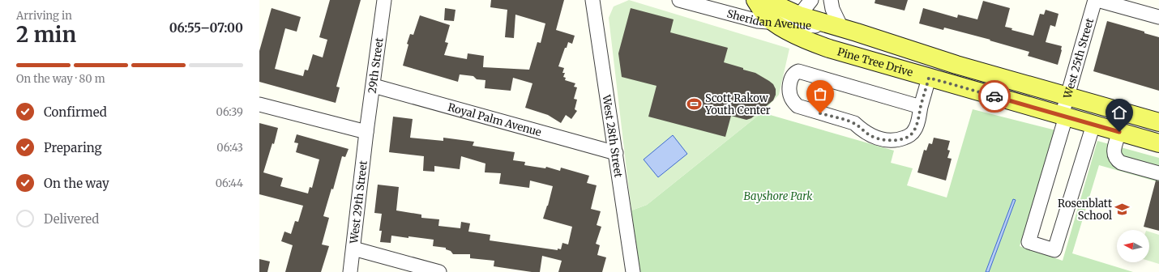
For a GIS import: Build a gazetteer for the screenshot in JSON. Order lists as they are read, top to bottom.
{
  "streets": {
    "main road": ["Pine Tree Drive"],
    "street": [
      "Sheridan Avenue",
      "West 25th Street",
      "29th Street",
      "Royal Palm Avenue",
      "West 28th Street",
      "West 29th Street"
    ]
  },
  "crossings": [
    ["Sheridan Avenue", "Pine Tree Drive"],
    ["West 25th Street", "Pine Tree Drive"],
    ["29th Street", "Royal Palm Avenue"],
    ["29th Street", "West 29th Street"],
    ["Royal Palm Avenue", "West 28th Street"]
  ],
  "parks": ["Bayshore Park"],
  "places": {
    "sports": ["Scott Rakow Youth Center"],
    "school or university": ["Rosenblatt School"]
  },
  "north": "left",
  "page": {
    "heading": ["2 min", "Arriving in", "06:55–07:00"],
    "bar": "On the way · 80 m",
    "list": [
      ["Confirmed", "06:39"],
      ["Preparing", "06:43"],
      ["On the way", "06:44"],
      "Delivered"
    ]
  }
}
